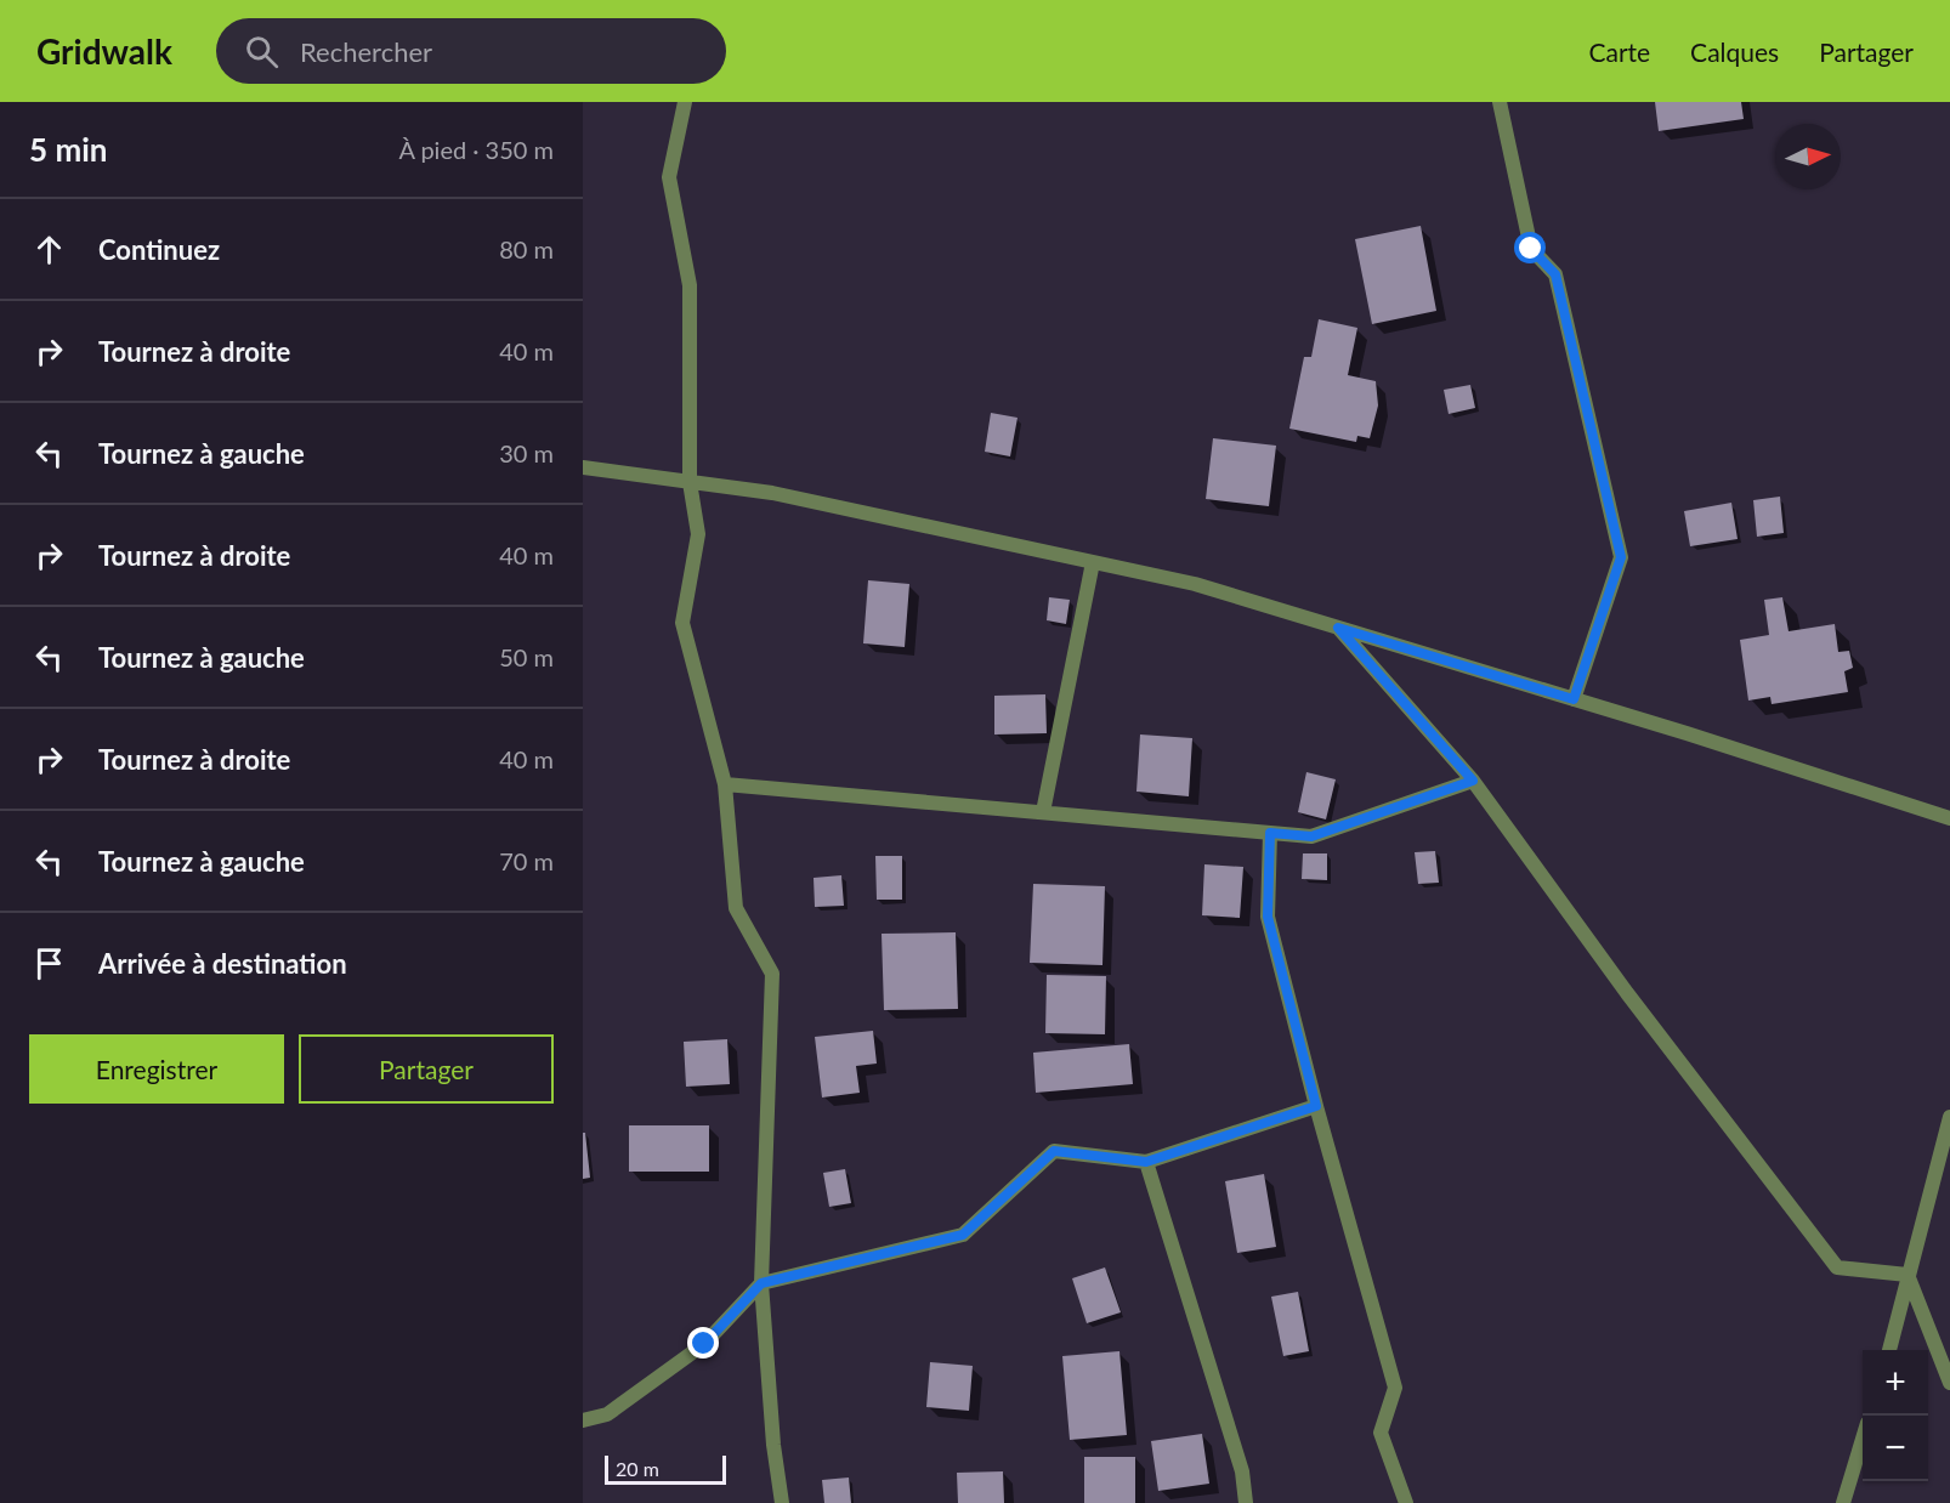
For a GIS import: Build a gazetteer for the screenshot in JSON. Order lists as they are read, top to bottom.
{
  "scale_bar": "20 m",
  "north": "right",
  "page": {
    "header": "Gridwalk",
    "search": "Rechercher",
    "nav": ["Carte", "Calques", "Partager"],
    "heading": ["5 min", "À pied · 350 m"],
    "list": [
      ["Continuez", "80 m"],
      ["Tournez à droite", "40 m"],
      ["Tournez à gauche", "30 m"],
      ["Tournez à droite", "40 m"],
      ["Tournez à gauche", "50 m"],
      ["Tournez à droite", "40 m"],
      ["Tournez à gauche", "70 m"],
      "Arrivée à destination"
    ],
    "buttons": ["Enregistrer", "Partager"],
    "map_buttons": ["+", "−"],
    "scale": "20 m"
  }
}
